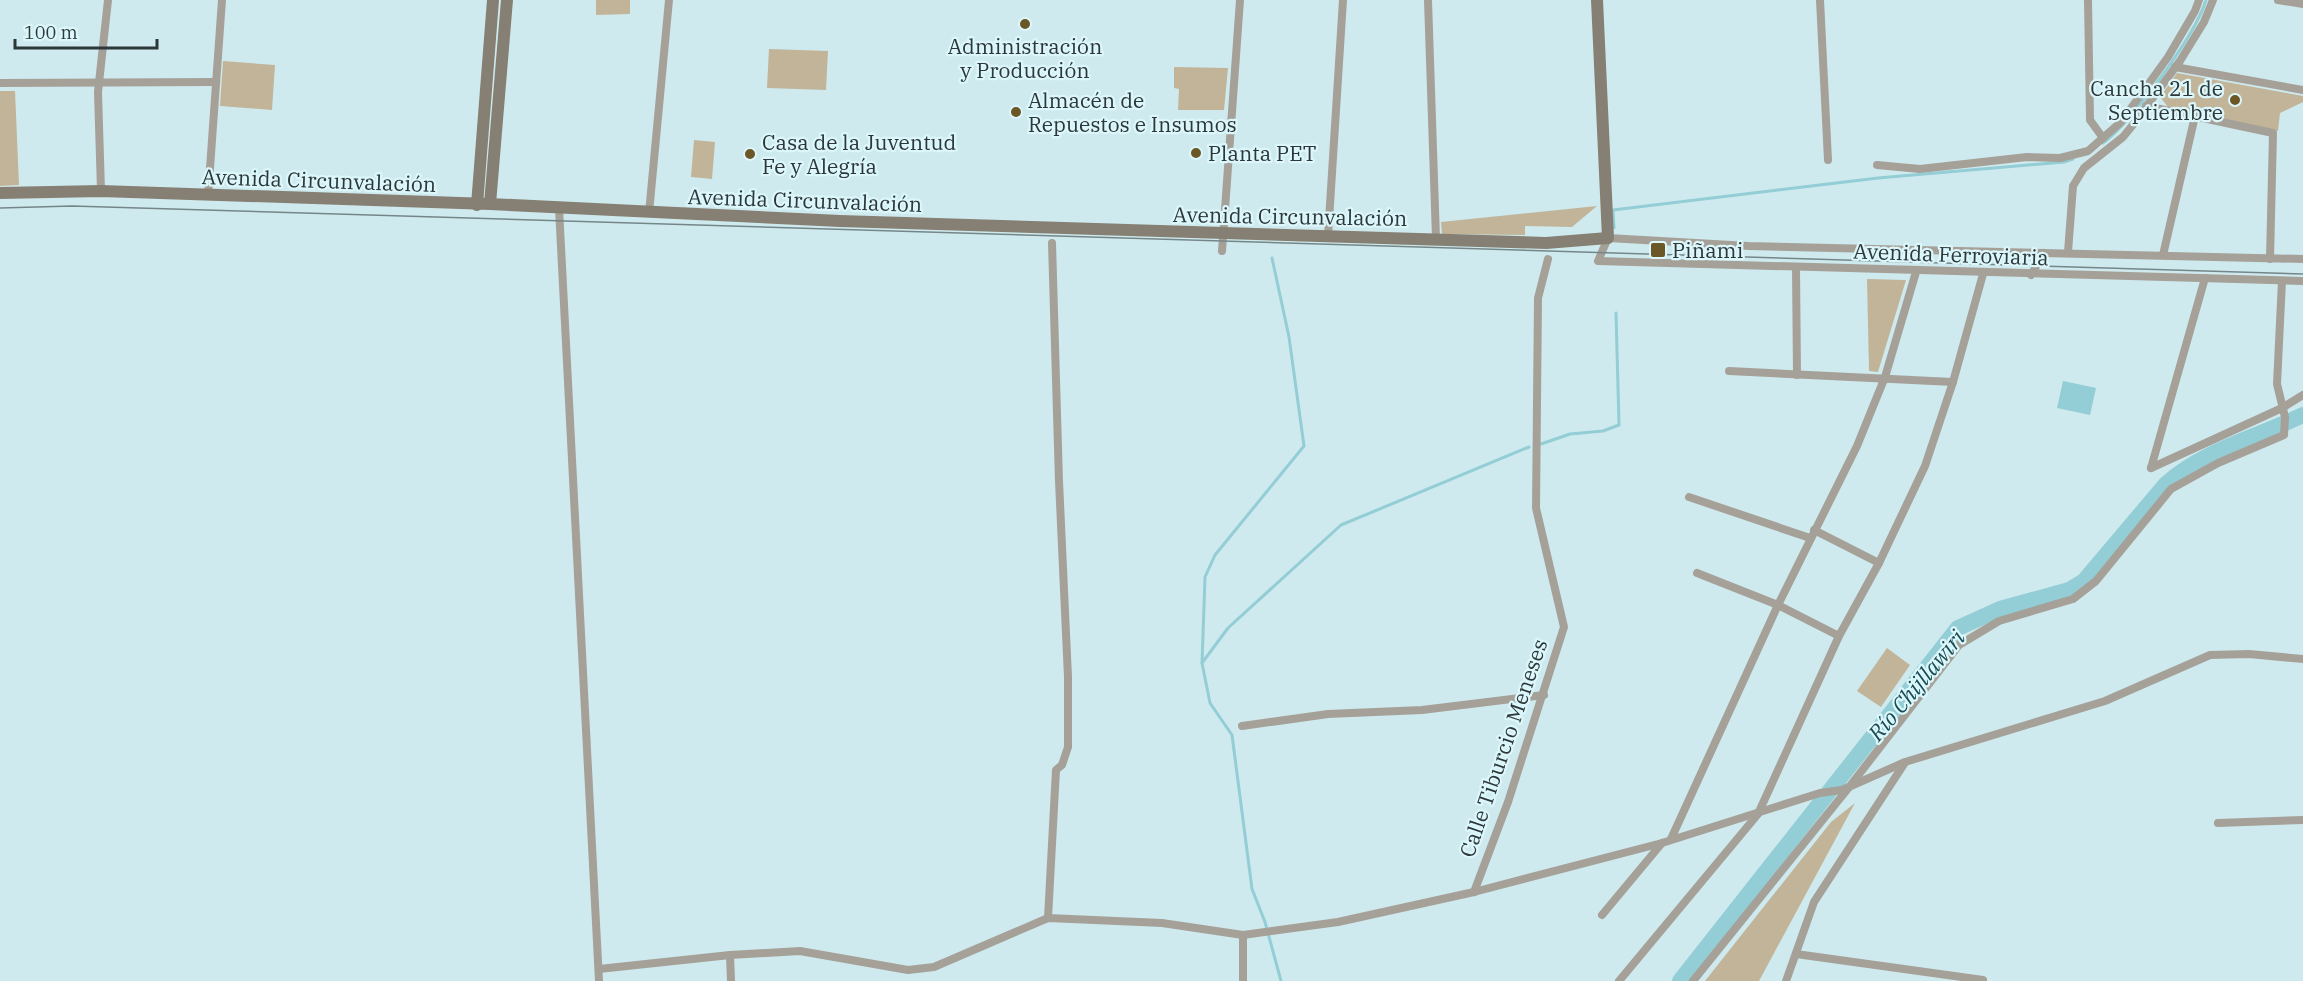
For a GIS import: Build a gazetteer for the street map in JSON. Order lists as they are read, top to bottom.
{
  "streets": {
    "street": ["Avenida Circunvalación", "Avenida Ferroviaria", "Calle Tiburcio Meneses"]
  },
  "crossings": [
    ["Avenida Circunvalación", "Avenida Ferroviaria"]
  ],
  "water": ["Río Chijllawiri"],
  "places": {
    "other": [
      "Administración y Producción",
      "Cancha 21 de Septiembre",
      "Almacén de Repuestos e Insumos",
      "Planta PET",
      "Casa de la Juventud Fe y Alegría"
    ],
    "transit": ["Piñami"]
  },
  "scale_bar": "100 m"
}
